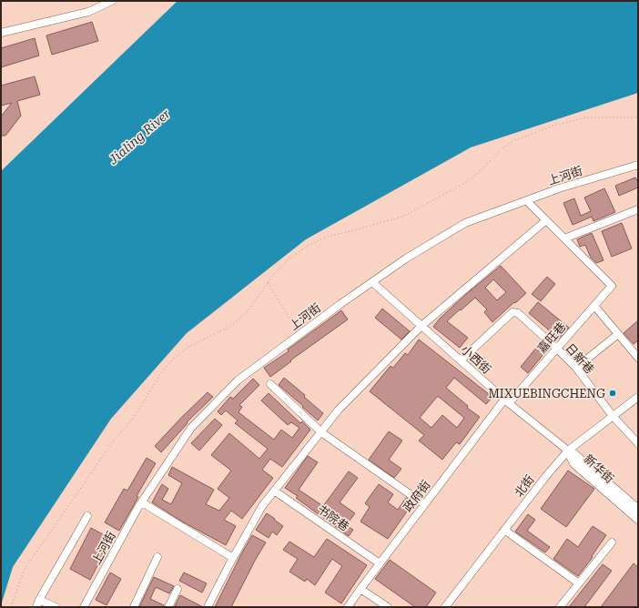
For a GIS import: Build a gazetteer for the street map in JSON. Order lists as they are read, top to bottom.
{
  "streets": {
    "main road": ["新华街"],
    "street": [
      "上河街",
      "嘉旺巷",
      "日新巷",
      "小西街",
      "北街",
      "政府街",
      "书院巷"
    ]
  },
  "crossings": [
    ["上河街", "小西街"],
    ["嘉旺巷", "日新巷"],
    ["嘉旺巷", "小西街"],
    ["嘉旺巷", "政府街"],
    ["日新巷", "小西街"],
    ["日新巷", "北街"],
    ["小西街", "新华街"],
    ["小西街", "北街"],
    ["小西街", "政府街"],
    ["新华街", "北街"],
    ["政府街", "书院巷"]
  ],
  "water": ["Jialing River"],
  "places": ["MIXUEBINGCHENG"]
}
